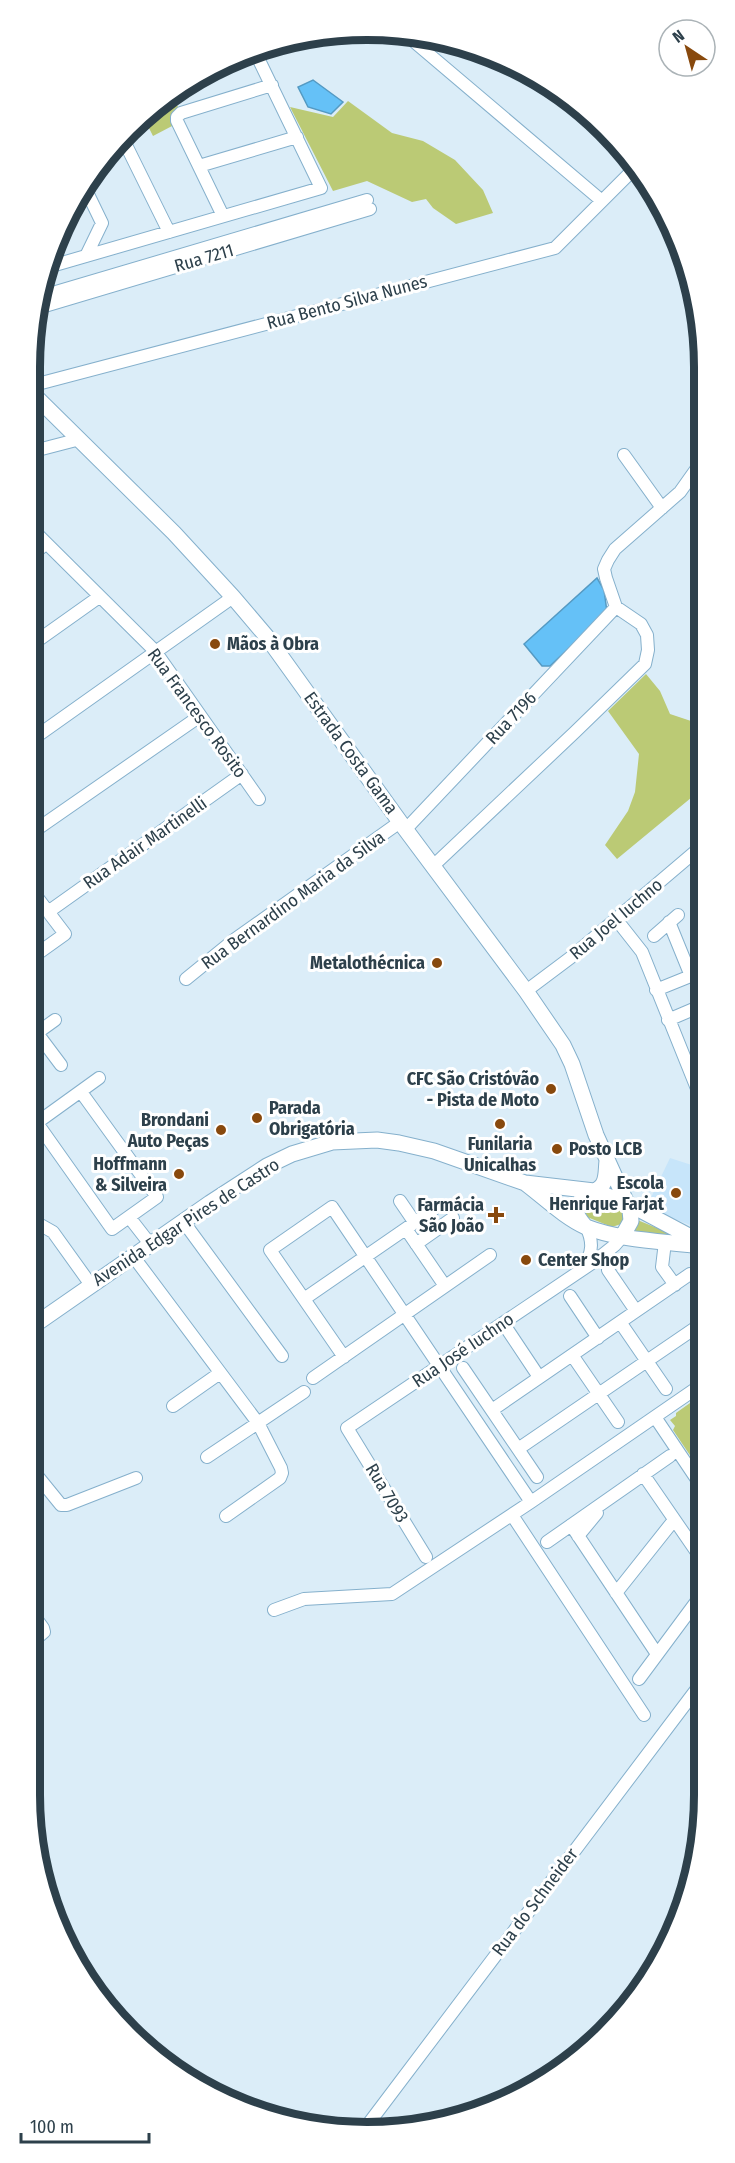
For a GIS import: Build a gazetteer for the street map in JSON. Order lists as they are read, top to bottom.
{
  "streets": {
    "main road": ["Estrada Costa Gama", "Avenida Edgar Pires de Castro"],
    "street": [
      "Rua 7211",
      "Rua Bento Silva Nunes",
      "Rua Francesco Rosito",
      "Rua 7196",
      "Rua Adair Martinelli",
      "Rua Bernardino Maria da Silva",
      "Rua Joel Iuchno",
      "Rua José Iuchno",
      "Rua 7093",
      "Rua do Schneider"
    ]
  },
  "crossings": [
    ["Rua Francesco Rosito", "Rua Adair Martinelli"],
    ["Rua 7196", "Estrada Costa Gama"],
    ["Rua 7196", "Rua Bernardino Maria da Silva"],
    ["Estrada Costa Gama", "Rua Bernardino Maria da Silva"],
    ["Estrada Costa Gama", "Rua Joel Iuchno"],
    ["Estrada Costa Gama", "Avenida Edgar Pires de Castro"],
    ["Estrada Costa Gama", "Rua José Iuchno"],
    ["Avenida Edgar Pires de Castro", "Rua José Iuchno"],
    ["Rua José Iuchno", "Rua 7093"]
  ],
  "places": {
    "other": [
      "Mãos à Obra",
      "Metalothécnica",
      "CFC São Cristóvão - Pista de Moto",
      "Parada Obrigatória",
      "Funilaria Unicalhas",
      "Brondani Auto Peças",
      "Posto LCB",
      "Hoffmann & Silveira",
      "Escola Henrique Farjat",
      "Center Shop"
    ],
    "health": ["Farmácia São João"]
  },
  "scale_bar": "100 m",
  "north": "top left"
}
